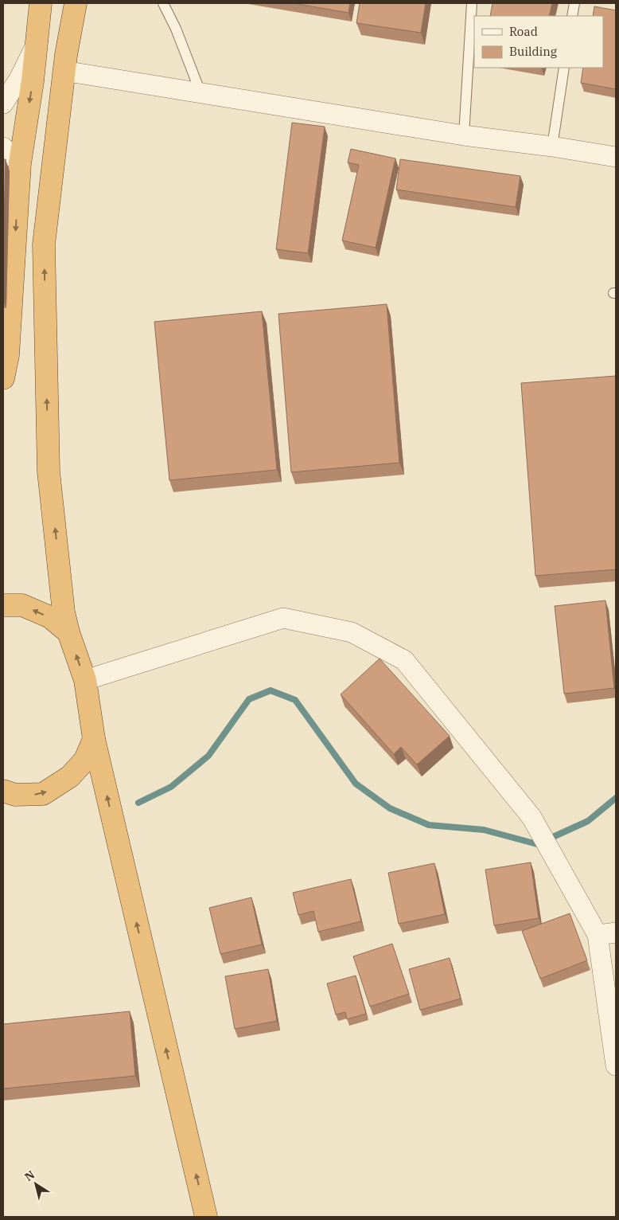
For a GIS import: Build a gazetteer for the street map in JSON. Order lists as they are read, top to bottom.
{
  "legend": ["Road", "Building"],
  "north": "top left"
}
